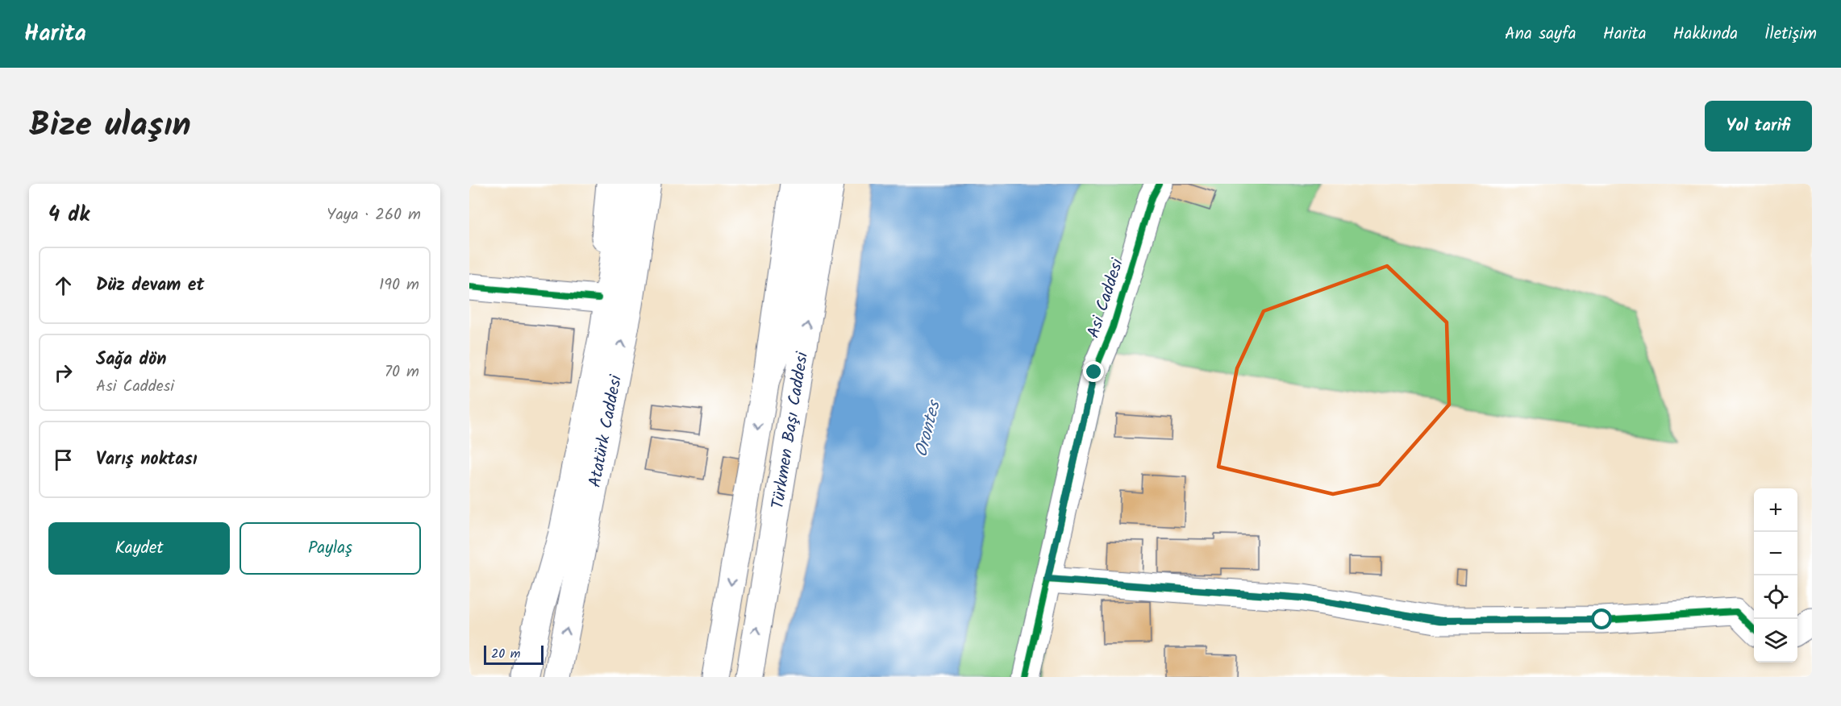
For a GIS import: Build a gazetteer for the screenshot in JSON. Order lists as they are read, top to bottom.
{
  "streets": {
    "main road": ["Asi Caddesi", "Türkmen Başı Caddesi", "Atatürk Caddesi"]
  },
  "water": ["Orontes"],
  "scale_bar": "20 m",
  "page": {
    "header": "Harita",
    "nav": [
      "Ana sayfa",
      "Harita",
      "Hakkında",
      "İletişim"
    ],
    "title": "Bize ulaşın",
    "buttons": [
      "Yol tarifi",
      ["Kaydet", "Paylaş"]
    ],
    "heading": ["4 dk", "Yaya · 260 m"],
    "list": [
      ["Düz devam et", "190 m"],
      ["Sağa dön", "Asi Caddesi", "70 m"],
      "Varış noktası"
    ],
    "map_buttons": ["+", "−"],
    "scale": "20 m"
  }
}
